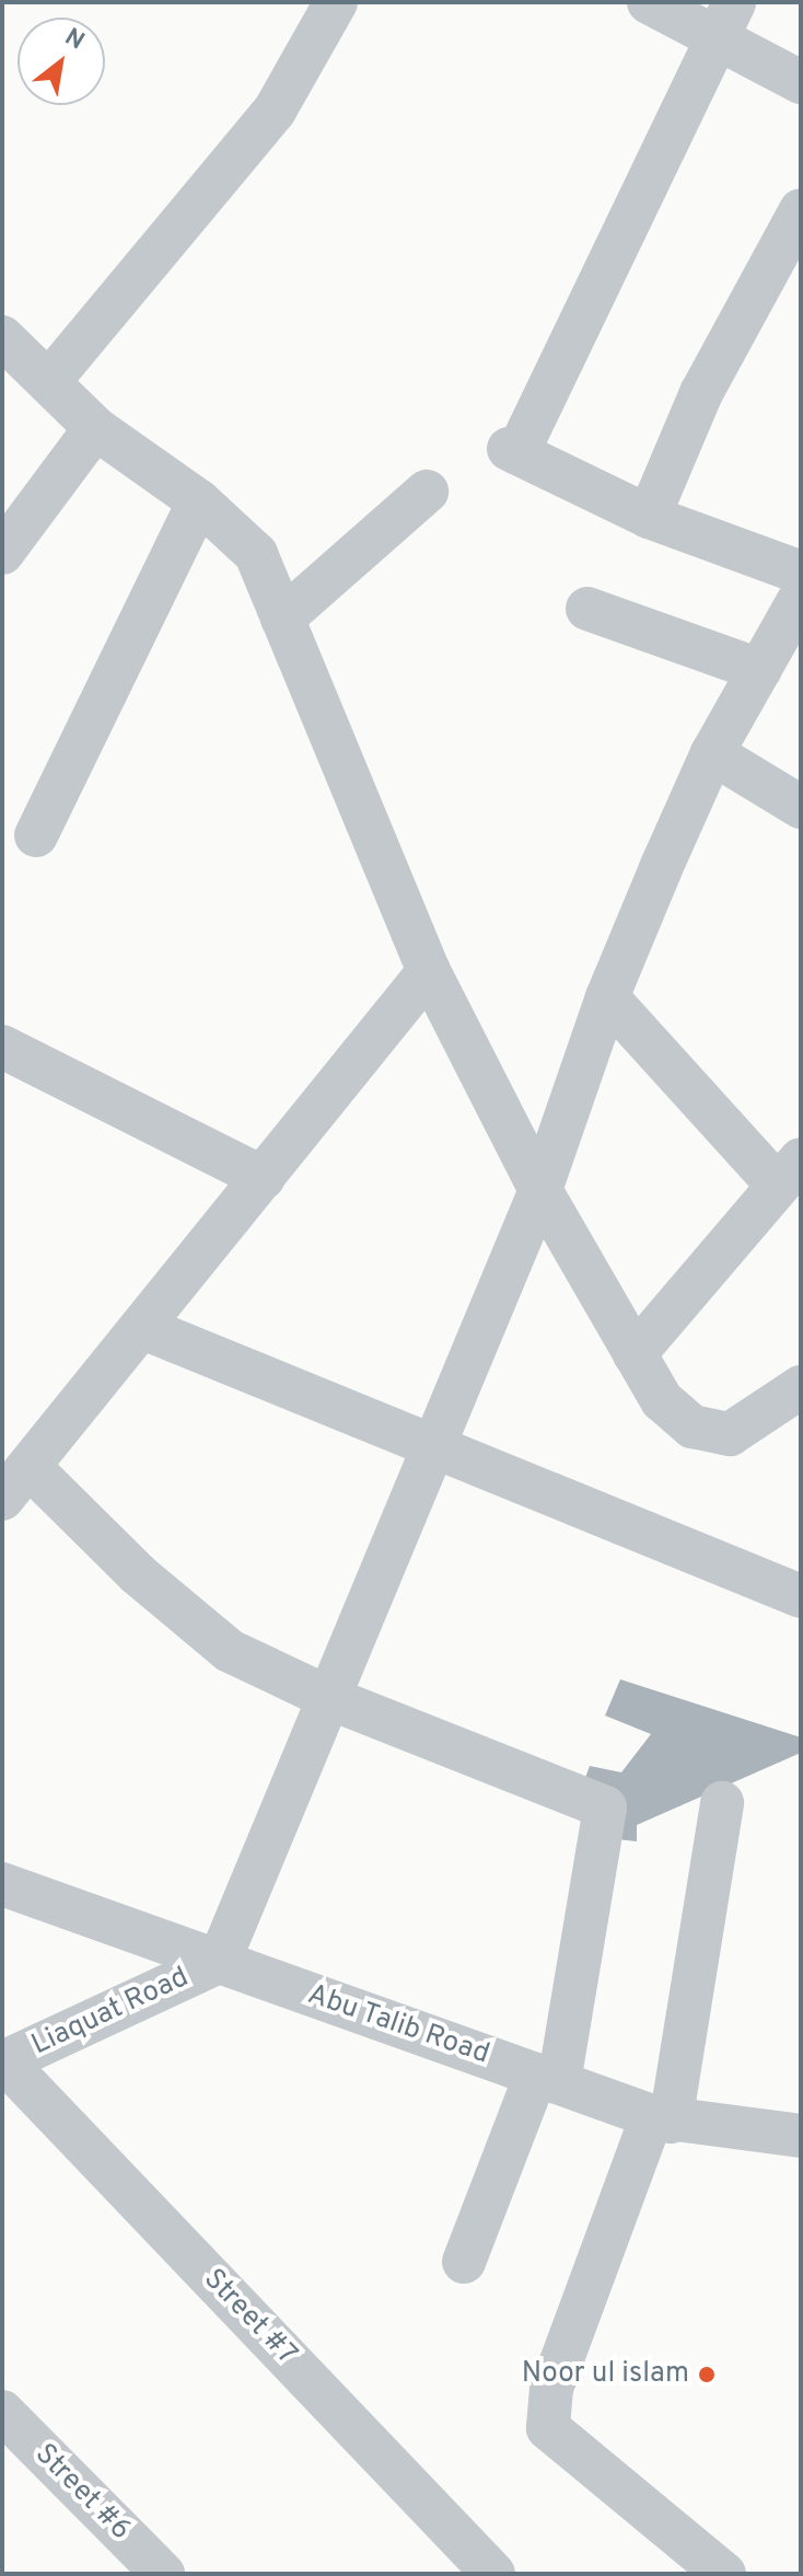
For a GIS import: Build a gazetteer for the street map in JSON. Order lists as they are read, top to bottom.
{
  "streets": {
    "street": [
      "Liaquat Road",
      "Abu Talib Road",
      "Street #7",
      "Street #6"
    ]
  },
  "crossings": [
    ["Liaquat Road", "Abu Talib Road"],
    ["Liaquat Road", "Street #7"]
  ],
  "places": ["Noor ul islam"],
  "north": "top right"
}
